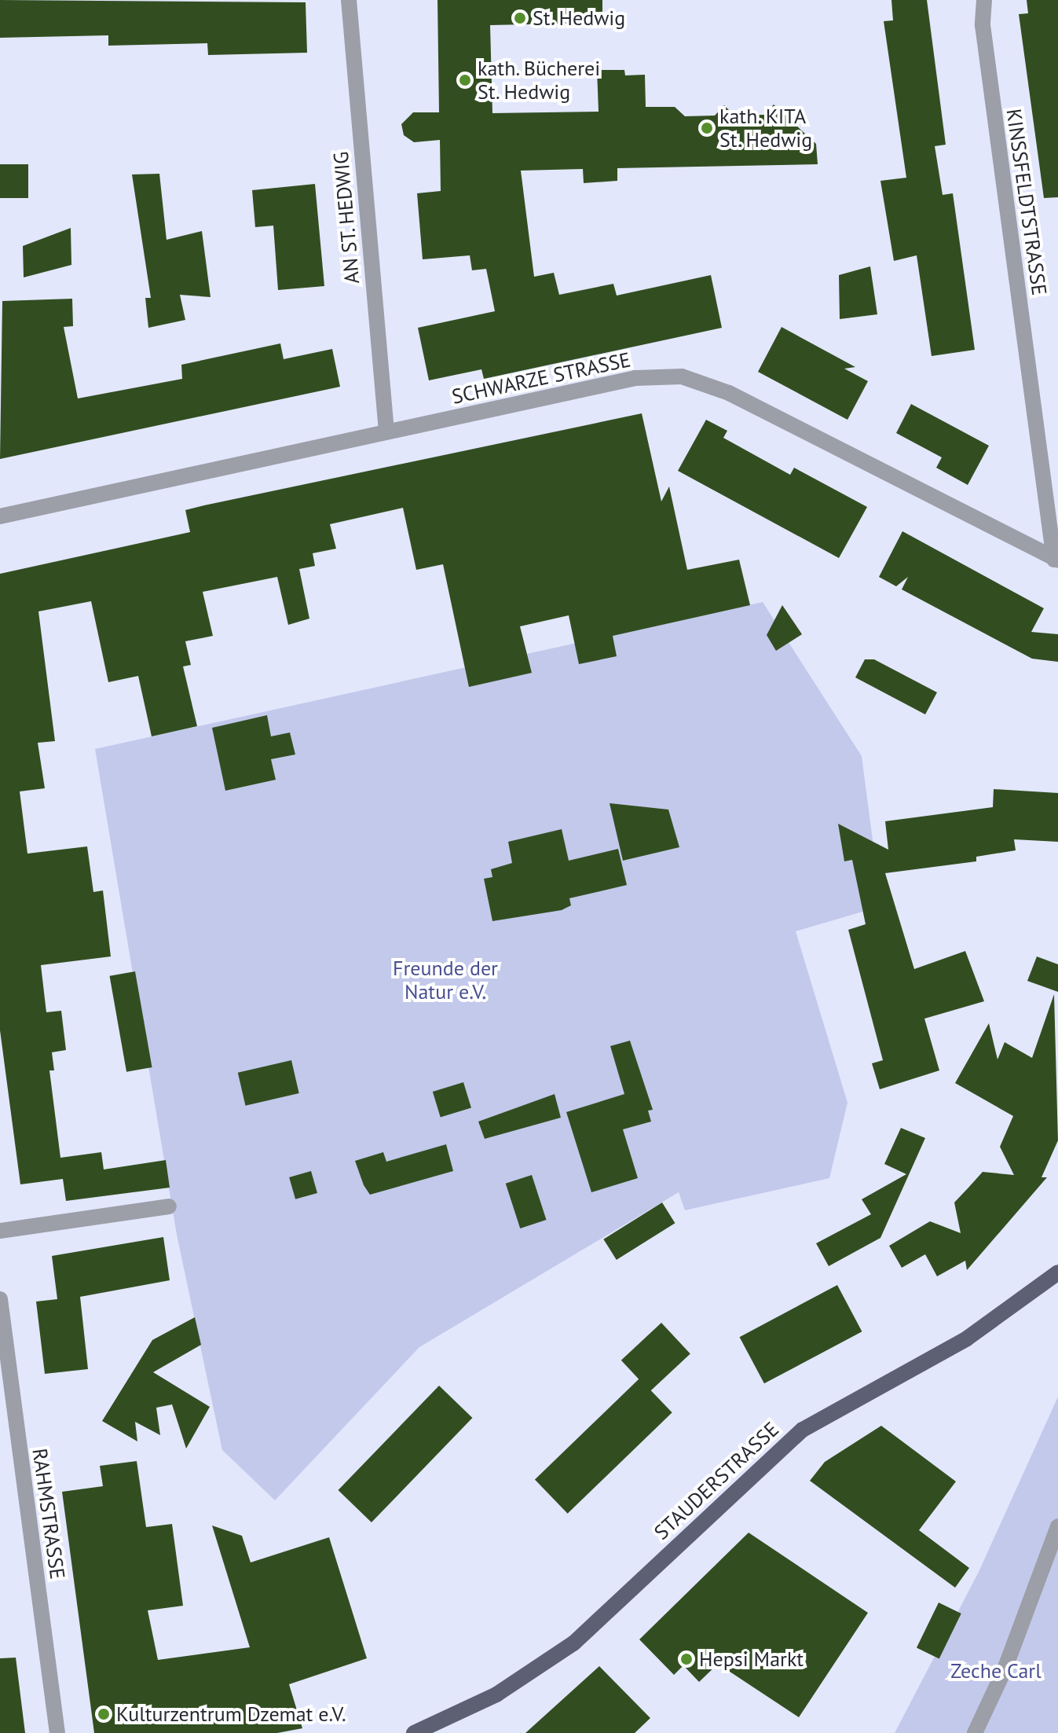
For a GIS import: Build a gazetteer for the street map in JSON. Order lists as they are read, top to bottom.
{
  "streets": {
    "main road": ["STAUDERSTRASSE"],
    "street": [
      "KINSSFELDTSTRASSE",
      "AN ST. HEDWIG",
      "SCHWARZE STRASSE",
      "RAHMSTRASSE"
    ]
  },
  "crossings": [
    ["KINSSFELDTSTRASSE", "SCHWARZE STRASSE"],
    ["AN ST. HEDWIG", "SCHWARZE STRASSE"]
  ],
  "parks": ["Freunde der Natur e.V.", "Zeche Carl"],
  "places": [
    "St. Hedwig",
    "kath. Bücherei St. Hedwig",
    "kath. KITA St. Hedwig",
    "Hepsi Markt",
    "Kulturzentrum Dzemat e.V."
  ]
}
